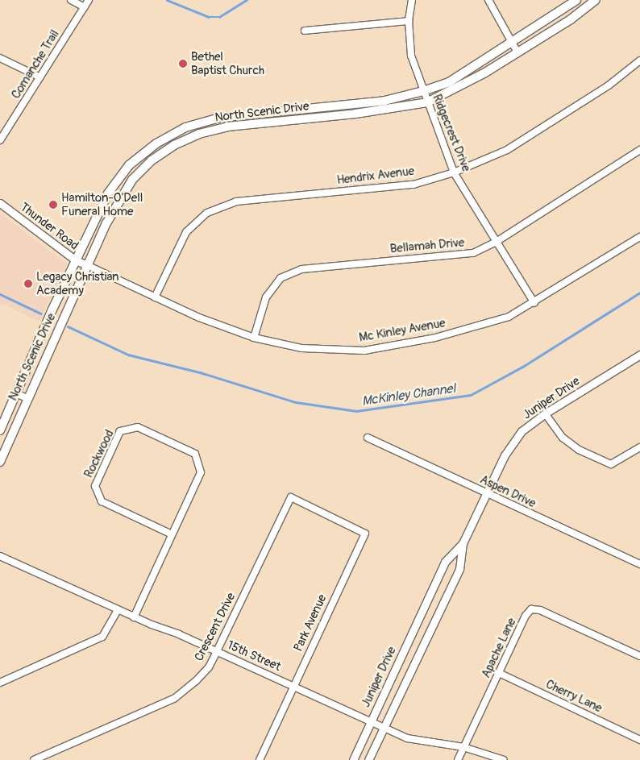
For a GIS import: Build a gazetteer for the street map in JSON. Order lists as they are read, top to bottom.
{
  "streets": {
    "main road": ["North Scenic Drive"],
    "street": [
      "Comanche Trail",
      "Ridgecrest Drive",
      "Hendrix Avenue",
      "Thunder Road",
      "Bellamah Drive",
      "Mc Kinley Avenue",
      "Juniper Drive",
      "Rockwood",
      "Aspen Drive",
      "Park Avenue",
      "Crescent Drive",
      "Apache Lane",
      "15th Street",
      "Cherry Lane"
    ]
  },
  "crossings": [
    ["North Scenic Drive", "Ridgecrest Drive"],
    ["North Scenic Drive", "Thunder Road"],
    ["North Scenic Drive", "Mc Kinley Avenue"],
    ["Ridgecrest Drive", "Hendrix Avenue"],
    ["Ridgecrest Drive", "Bellamah Drive"],
    ["Ridgecrest Drive", "Mc Kinley Avenue"],
    ["Hendrix Avenue", "Mc Kinley Avenue"],
    ["Thunder Road", "Mc Kinley Avenue"],
    ["Bellamah Drive", "Mc Kinley Avenue"],
    ["Juniper Drive", "Aspen Drive"],
    ["Juniper Drive", "15th Street"],
    ["Rockwood", "15th Street"],
    ["Park Avenue", "Crescent Drive"],
    ["Park Avenue", "15th Street"],
    ["Crescent Drive", "15th Street"],
    ["Apache Lane", "15th Street"],
    ["Apache Lane", "Cherry Lane"]
  ],
  "water": ["McKinley Channel"],
  "places": ["Bethel Baptist Church", "Hamilton-O'Dell Funeral Home", "Legacy Christian Academy"]
}
